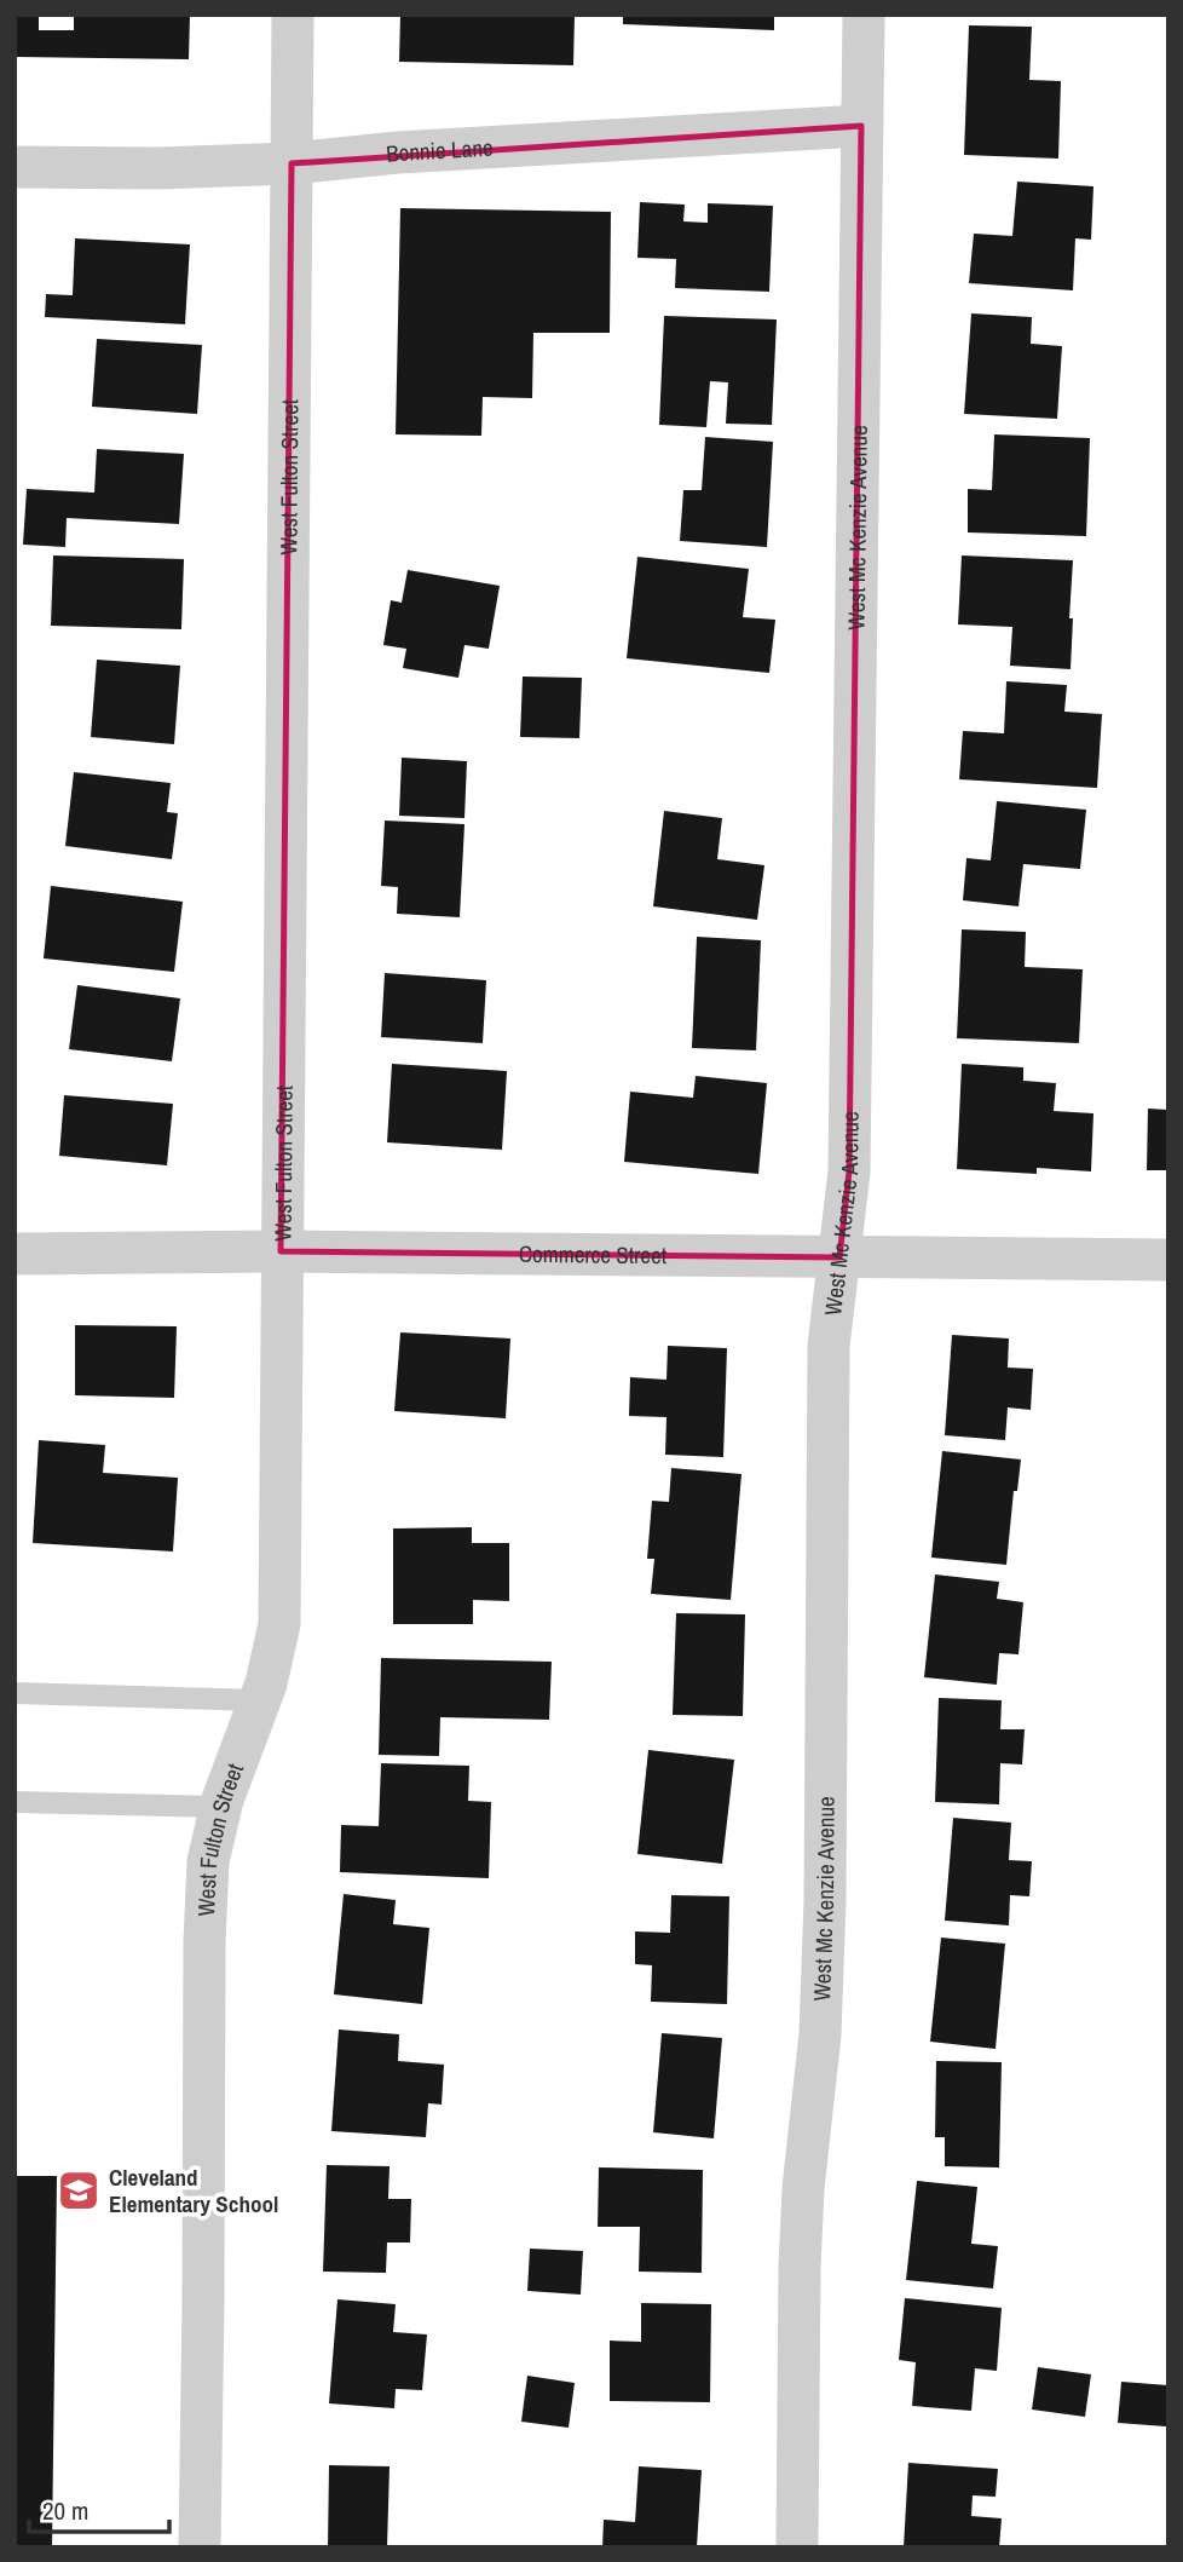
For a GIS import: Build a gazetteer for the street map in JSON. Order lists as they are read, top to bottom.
{
  "streets": {
    "street": [
      "Bonnie Lane",
      "West Fulton Street",
      "West Mc Kenzie Avenue",
      "Commerce Street"
    ]
  },
  "crossings": [
    ["Bonnie Lane", "West Fulton Street"],
    ["Bonnie Lane", "West Mc Kenzie Avenue"],
    ["West Fulton Street", "Commerce Street"],
    ["West Mc Kenzie Avenue", "Commerce Street"]
  ],
  "places": {
    "school or university": ["Cleveland Elementary School"]
  },
  "scale_bar": "20 m"
}
